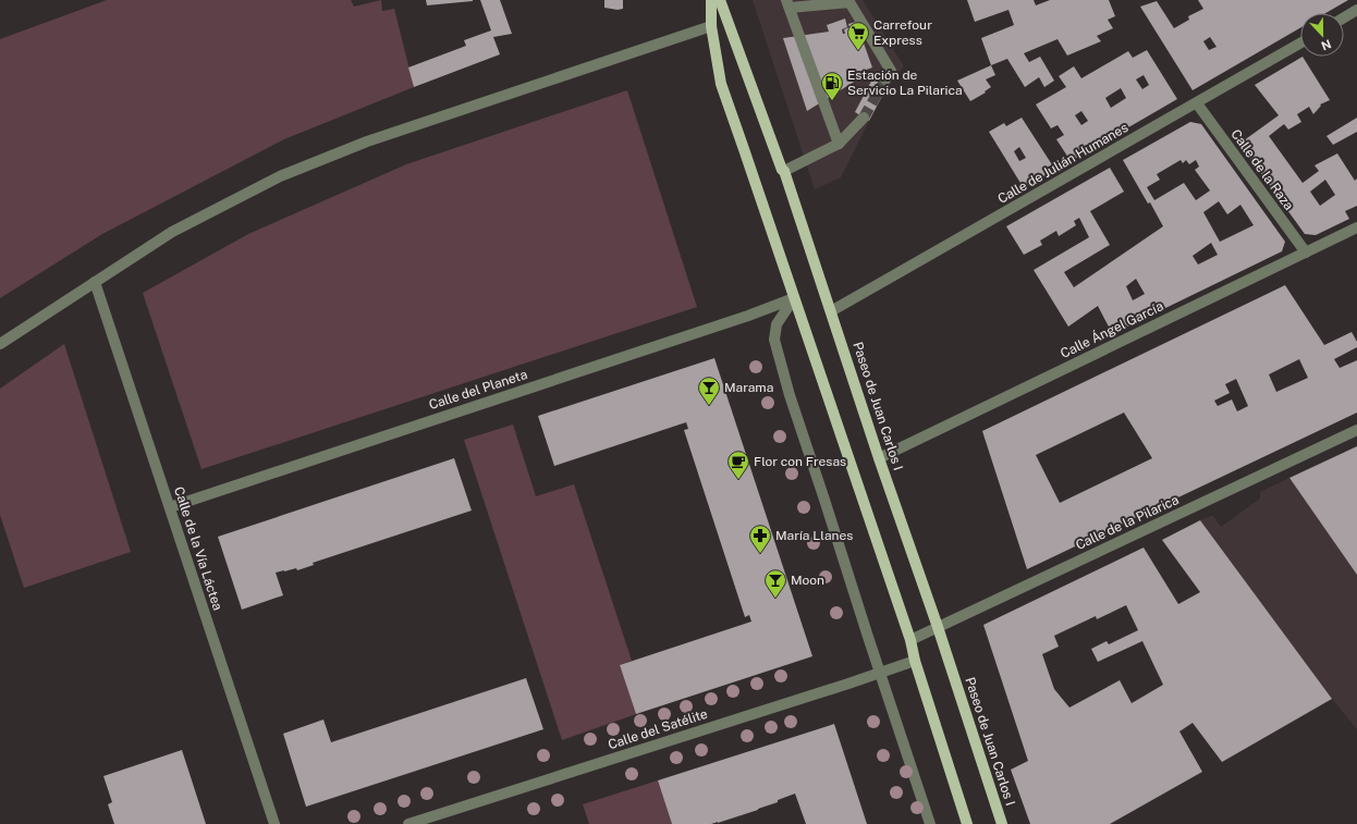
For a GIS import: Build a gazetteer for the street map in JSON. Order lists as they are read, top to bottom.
{
  "streets": {
    "main road": ["Paseo de Juan Carlos I"],
    "street": [
      "Calle de Julián Humanes",
      "Calle de la Raza",
      "Calle Ángel García",
      "Calle del Planeta",
      "Calle de la Pilarica",
      "Calle de la Vía Láctea",
      "Calle del Satélite"
    ]
  },
  "crossings": [
    ["Calle de Julián Humanes", "Calle de la Raza"],
    ["Calle de Julián Humanes", "Paseo de Juan Carlos I"],
    ["Calle de la Raza", "Calle Ángel García"],
    ["Calle Ángel García", "Paseo de Juan Carlos I"],
    ["Calle del Planeta", "Calle de la Vía Láctea"],
    ["Paseo de Juan Carlos I", "Calle de la Pilarica"]
  ],
  "places": {
    "supermarket": ["Carrefour Express"],
    "fuel station": ["Estación de Servicio La Pilarica"],
    "bar": ["Marama", "Moon"],
    "cafe": ["Flor con Fresas"],
    "pharmacy": ["María Llanes"]
  },
  "north": "bottom"
}
